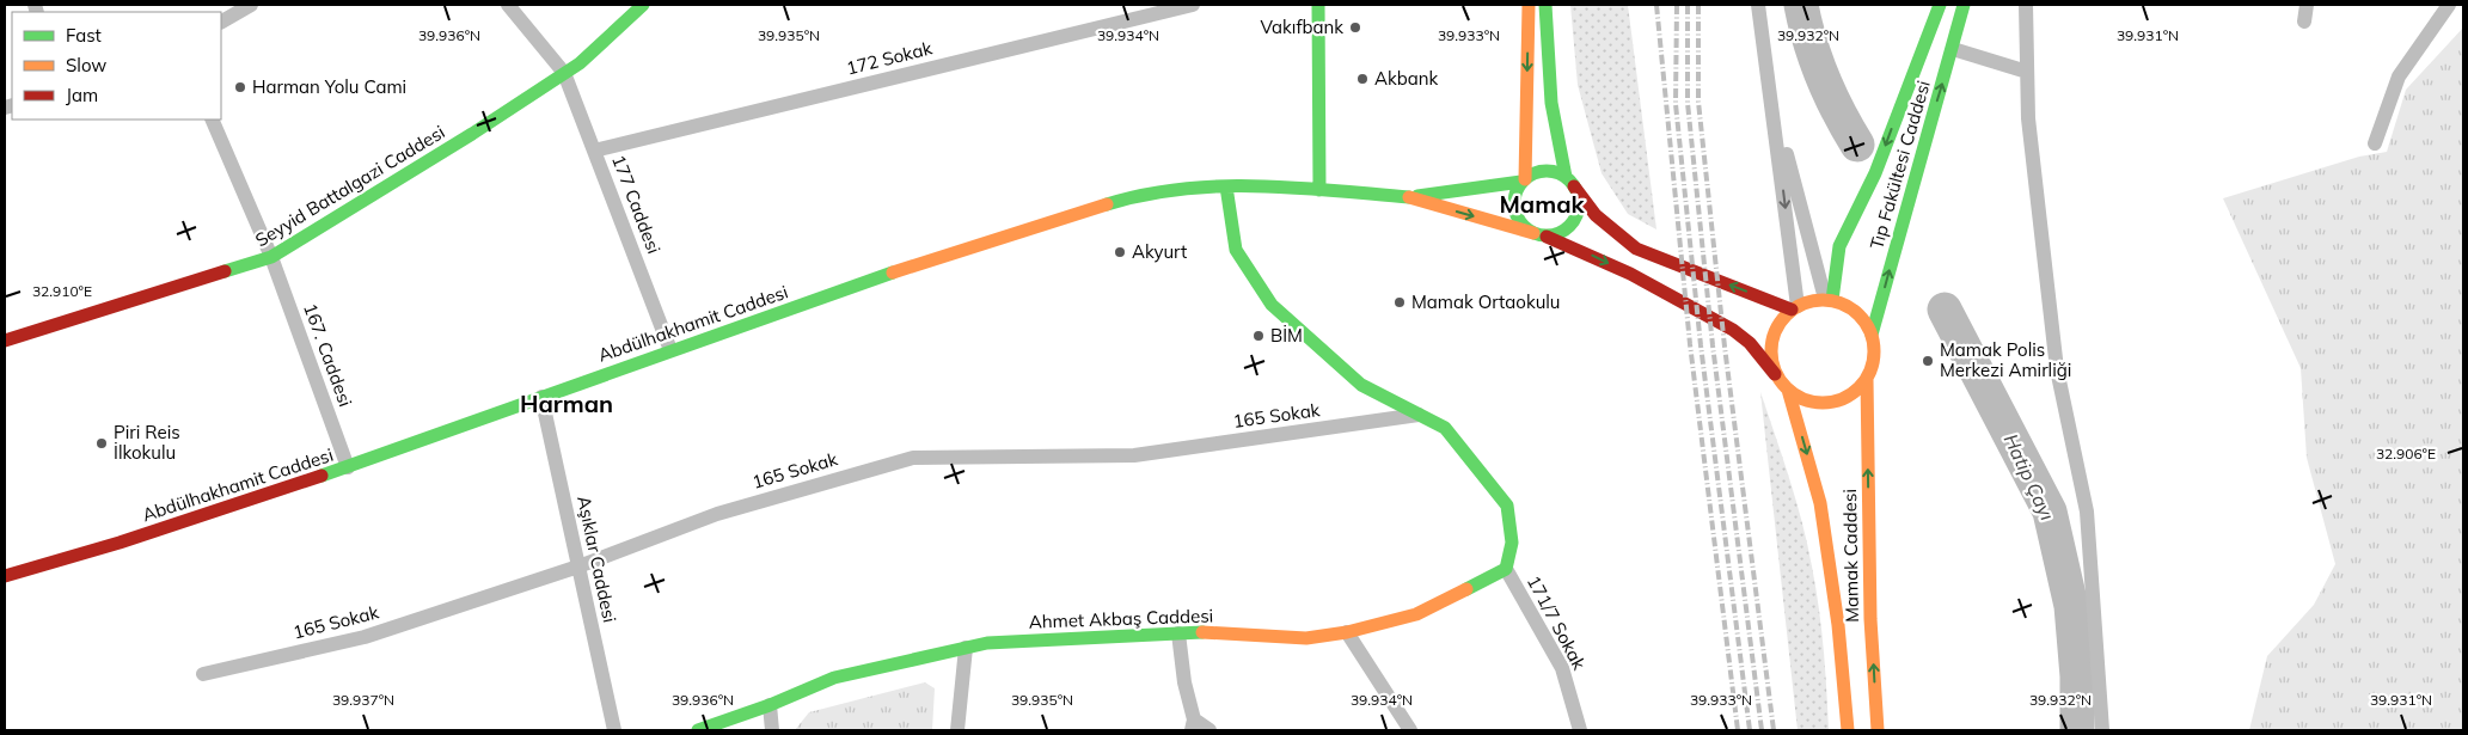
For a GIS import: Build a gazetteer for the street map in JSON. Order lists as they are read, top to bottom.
{
  "streets": {
    "main road": [
      "Tıp Fakültesi Caddesi",
      "Seyyid Battalgazi Caddesi",
      "Abdülhakhamit Caddesi",
      "Mamak Caddesi",
      "Ahmet Akbaş Caddesi"
    ],
    "street": [
      "172 Sokak",
      "177 Caddesi",
      "167. Caddesi",
      "165 Sokak",
      "Aşıklar Caddesi",
      "171/7 Sokak"
    ]
  },
  "crossings": [
    ["172 Sokak", "177 Caddesi"],
    ["Tıp Fakültesi Caddesi", "Mamak Caddesi"],
    ["Seyyid Battalgazi Caddesi", "177 Caddesi"],
    ["Seyyid Battalgazi Caddesi", "167. Caddesi"],
    ["177 Caddesi", "Abdülhakhamit Caddesi"],
    ["Abdülhakhamit Caddesi", "167. Caddesi"],
    ["Abdülhakhamit Caddesi", "Aşıklar Caddesi"],
    ["165 Sokak", "Aşıklar Caddesi"],
    ["Ahmet Akbaş Caddesi", "171/7 Sokak"]
  ],
  "districts": ["Mamak", "Harman"],
  "water": ["Hatip Çayı"],
  "places": [
    "Vakıfbank",
    "Akbank",
    "Harman Yolu Cami",
    "Akyurt",
    "Mamak Ortaokulu",
    "BİM",
    "Mamak Polis Merkezi Amirliği",
    "Piri Reis İlkokulu"
  ],
  "legend": ["Fast", "Slow", "Jam"],
  "coordinates": [
    "39.931°N",
    "39.936°N",
    "39.935°N",
    "39.934°N",
    "39.933°N",
    "39.932°N",
    "32.910°E",
    "32.906°E",
    "39.937°N"
  ]
}
